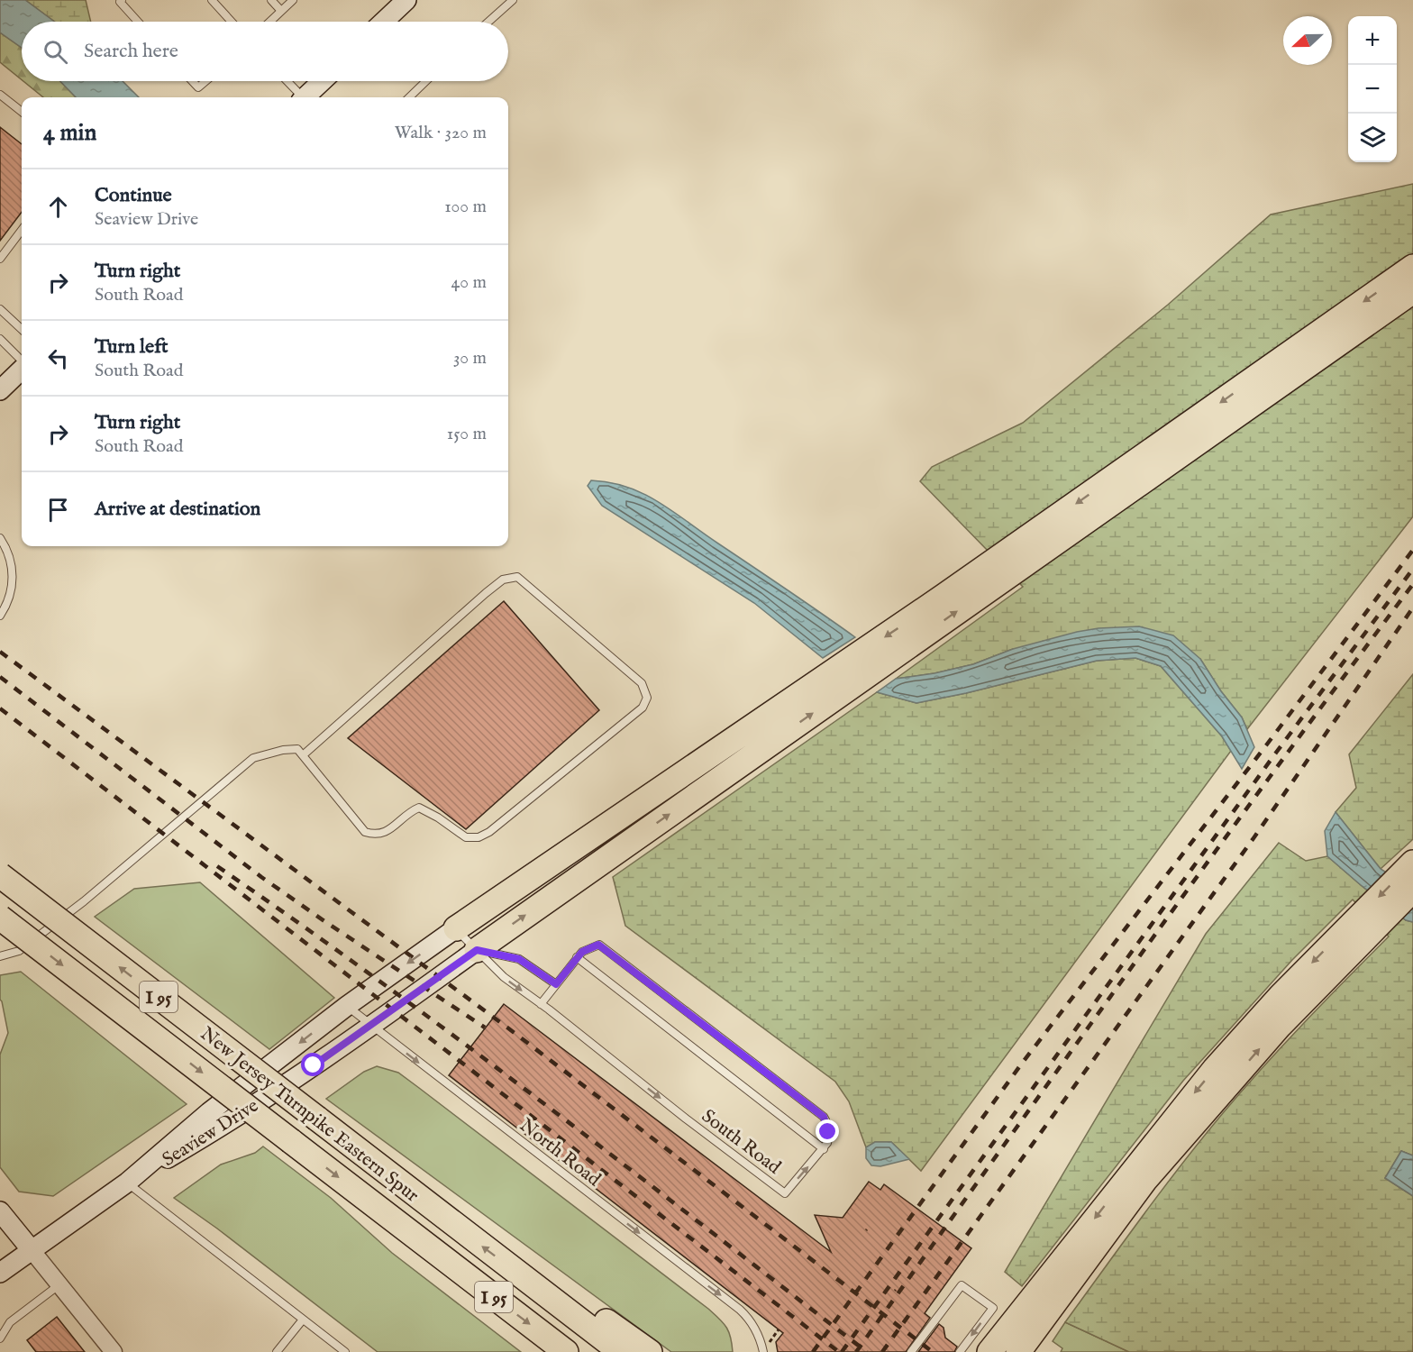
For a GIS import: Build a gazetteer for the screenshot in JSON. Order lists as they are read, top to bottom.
{
  "streets": {
    "highway": ["I 95", "New Jersey Turnpike Eastern Spur"],
    "main road": ["Seaview Drive"],
    "lane": ["South Road", "North Road"]
  },
  "crossings": [
    ["Seaview Drive", "South Road"],
    ["Seaview Drive", "North Road"]
  ],
  "one_way": ["North Road"],
  "north": "left",
  "page": {
    "map_buttons": ["+", "−"],
    "search": "Search here",
    "heading": ["4 min", "Walk · 320 m"],
    "list": [
      ["Continue", "Seaview Drive", "100 m"],
      ["Turn right", "South Road", "40 m"],
      ["Turn left", "South Road", "30 m"],
      ["Turn right", "South Road", "150 m"],
      "Arrive at destination"
    ]
  }
}
